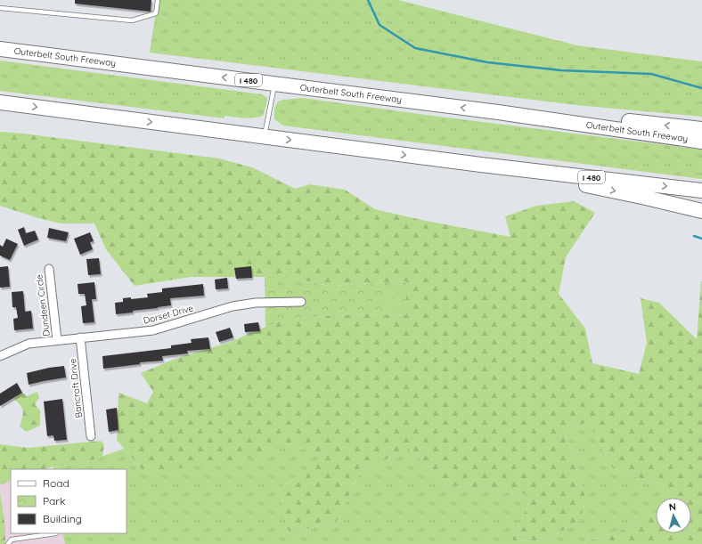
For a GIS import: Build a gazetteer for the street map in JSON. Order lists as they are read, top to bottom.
{
  "streets": {
    "highway": ["Outerbelt South Freeway", "I 480"],
    "street": ["Dundeen Circle", "Dorset Drive", "Bancroft Drive"]
  },
  "crossings": [
    ["Dundeen Circle", "Dorset Drive"],
    ["Dorset Drive", "Bancroft Drive"]
  ],
  "legend": ["Road", "Park", "Building"],
  "north": "top"
}
